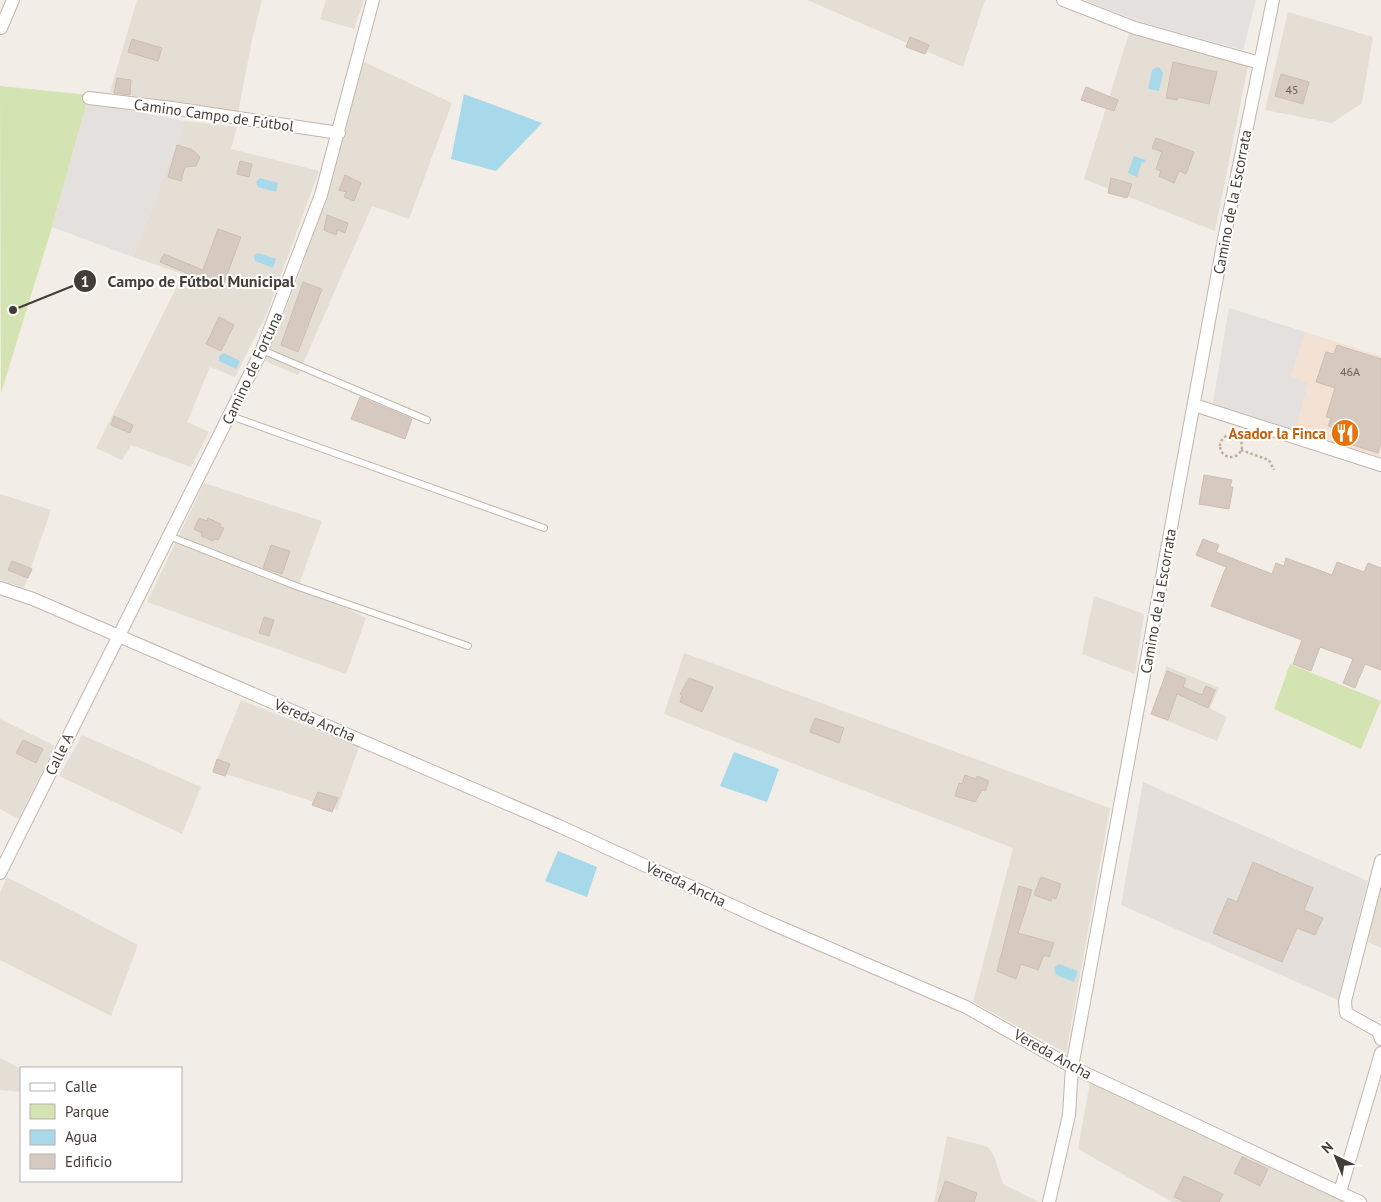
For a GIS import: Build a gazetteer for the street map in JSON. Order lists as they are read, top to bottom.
{
  "streets": {
    "street": [
      "Camino Campo de Fútbol",
      "Camino de la Escorrata",
      "Camino de Fortuna",
      "Vereda Ancha",
      "Calle A"
    ]
  },
  "crossings": [
    ["Camino Campo de Fútbol", "Camino de Fortuna"],
    ["Camino de la Escorrata", "Vereda Ancha"],
    ["Camino de Fortuna", "Vereda Ancha"],
    ["Camino de Fortuna", "Calle A"],
    ["Vereda Ancha", "Calle A"]
  ],
  "places": {
    "other": ["Campo de Fútbol Municipal"],
    "restaurant": ["Asador la Finca"]
  },
  "house_numbers": ["45", "46A"],
  "legend": [
    "Calle",
    "Parque",
    "Agua",
    "Edificio"
  ],
  "north": "top left"
}
